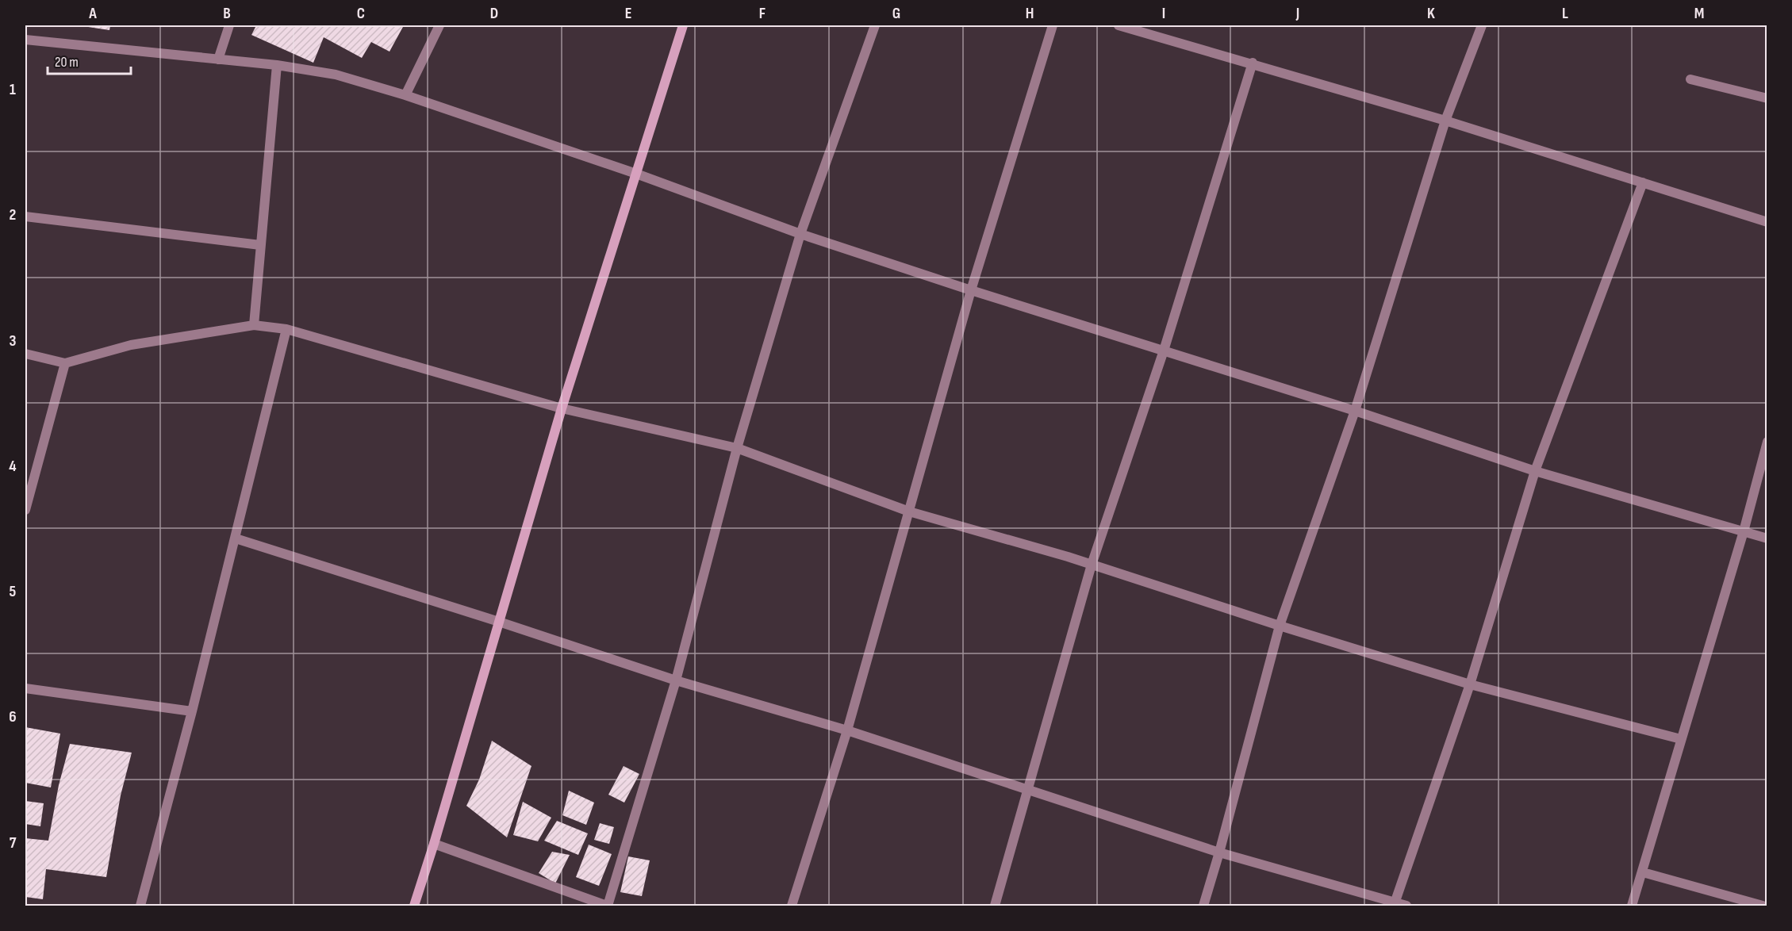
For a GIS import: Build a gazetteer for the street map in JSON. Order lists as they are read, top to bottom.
{
  "scale_bar": "20 m",
  "grid": {
    "columns": [
      "A",
      "B",
      "C",
      "D",
      "E",
      "F",
      "G",
      "H",
      "I",
      "J",
      "K",
      "L",
      "M"
    ],
    "rows": [
      "1",
      "2",
      "3",
      "4",
      "5",
      "6",
      "7"
    ]
  }
}
